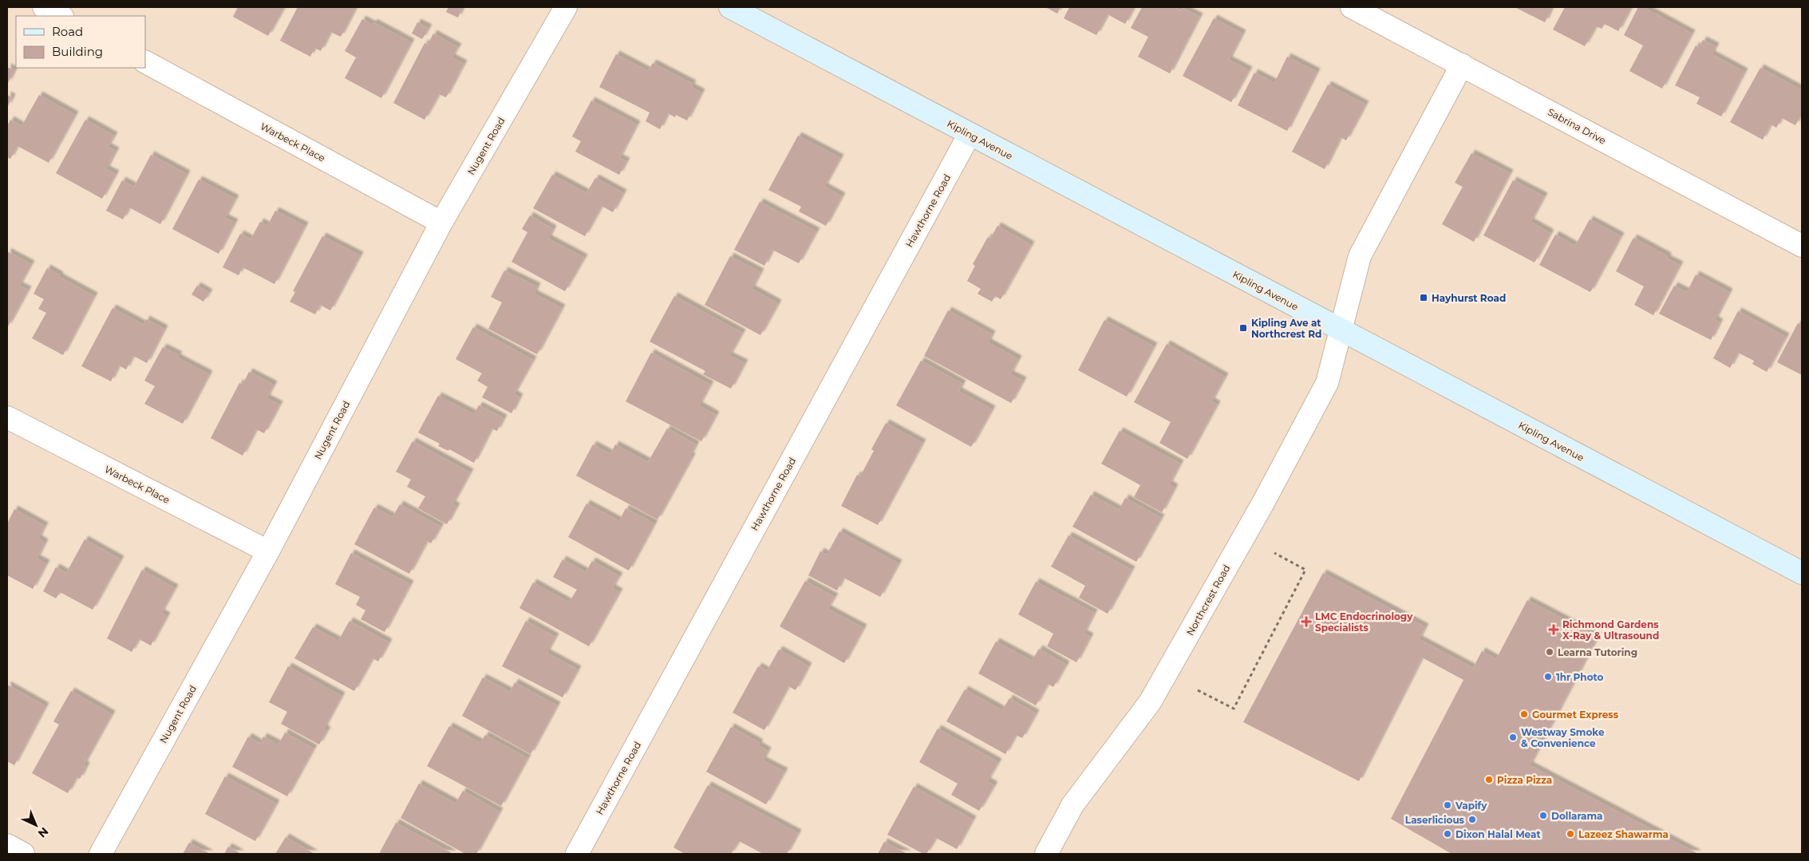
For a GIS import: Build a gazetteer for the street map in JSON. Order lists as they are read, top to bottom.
{
  "streets": {
    "main road": ["Kipling Avenue"],
    "street": [
      "Sabrina Drive",
      "Warbeck Place",
      "Nugent Road",
      "Hawthorne Road",
      "Northcrest Road"
    ]
  },
  "crossings": [
    ["Kipling Avenue", "Hawthorne Road"],
    ["Kipling Avenue", "Northcrest Road"],
    ["Warbeck Place", "Nugent Road"]
  ],
  "places": {
    "transit": ["Hayhurst Road", "Kipling Ave at Northcrest Rd"],
    "health": ["LMC Endocrinology Specialists", "Richmond Gardens X-Ray & Ultrasound"],
    "other": [
      "Learna Tutoring",
      "1hr Photo",
      "Gourmet Express",
      "Westway Smoke & Convenience",
      "Pizza Pizza",
      "Vapify",
      "Dollarama",
      "Laserlicious",
      "Dixon Halal Meat",
      "Lazeez Shawarma"
    ]
  },
  "legend": ["Road", "Building"],
  "north": "bottom right"
}
